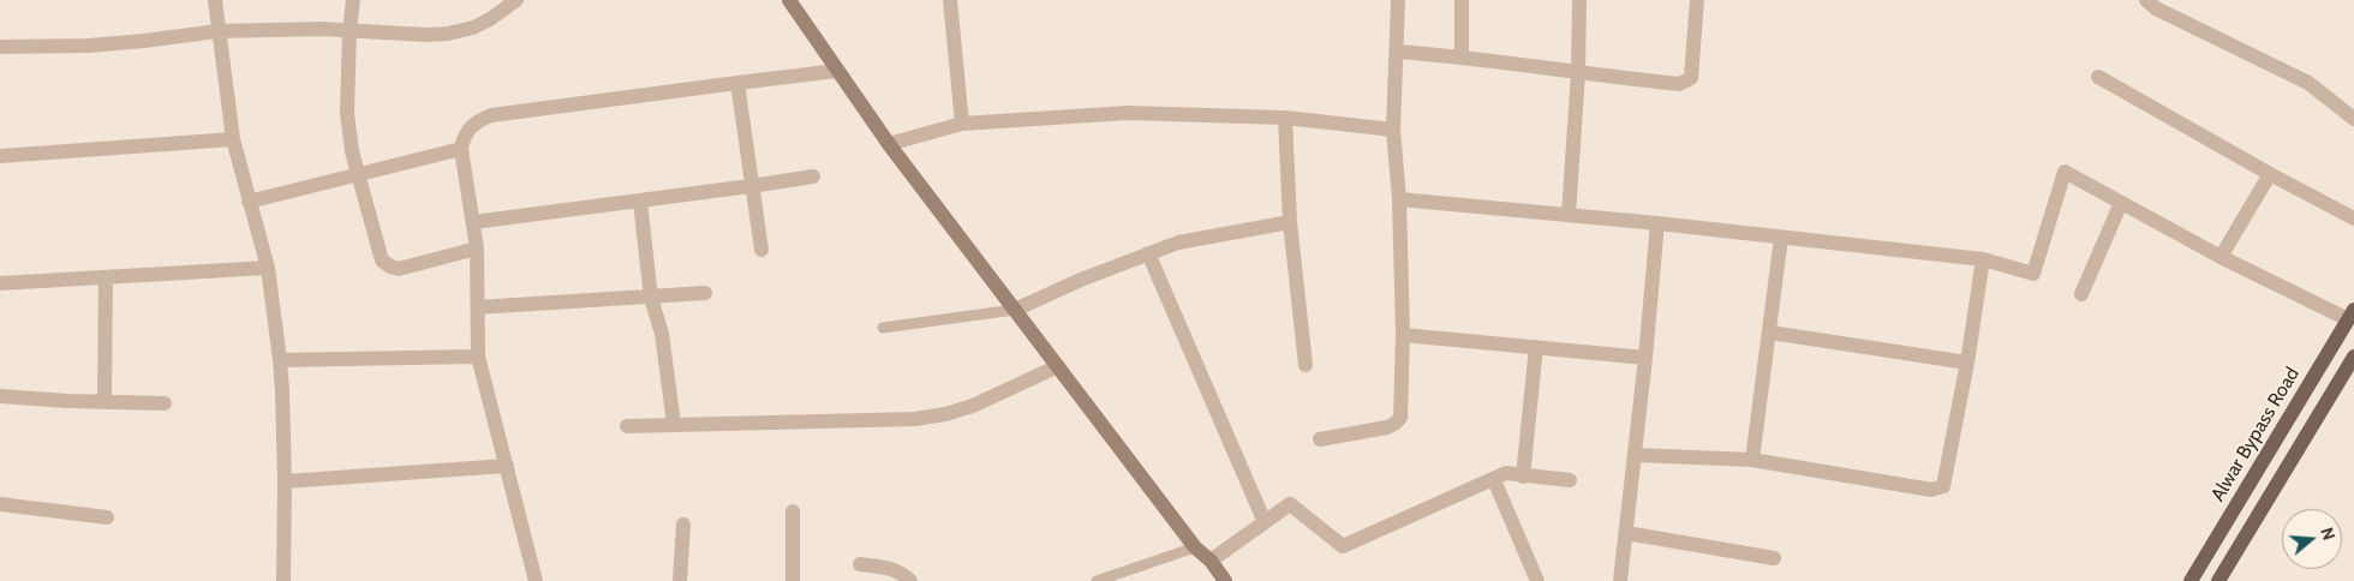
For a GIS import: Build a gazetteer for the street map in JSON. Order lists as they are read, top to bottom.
{
  "streets": {
    "main road": ["Alwar Bypass Road"]
  },
  "north": "right"
}
